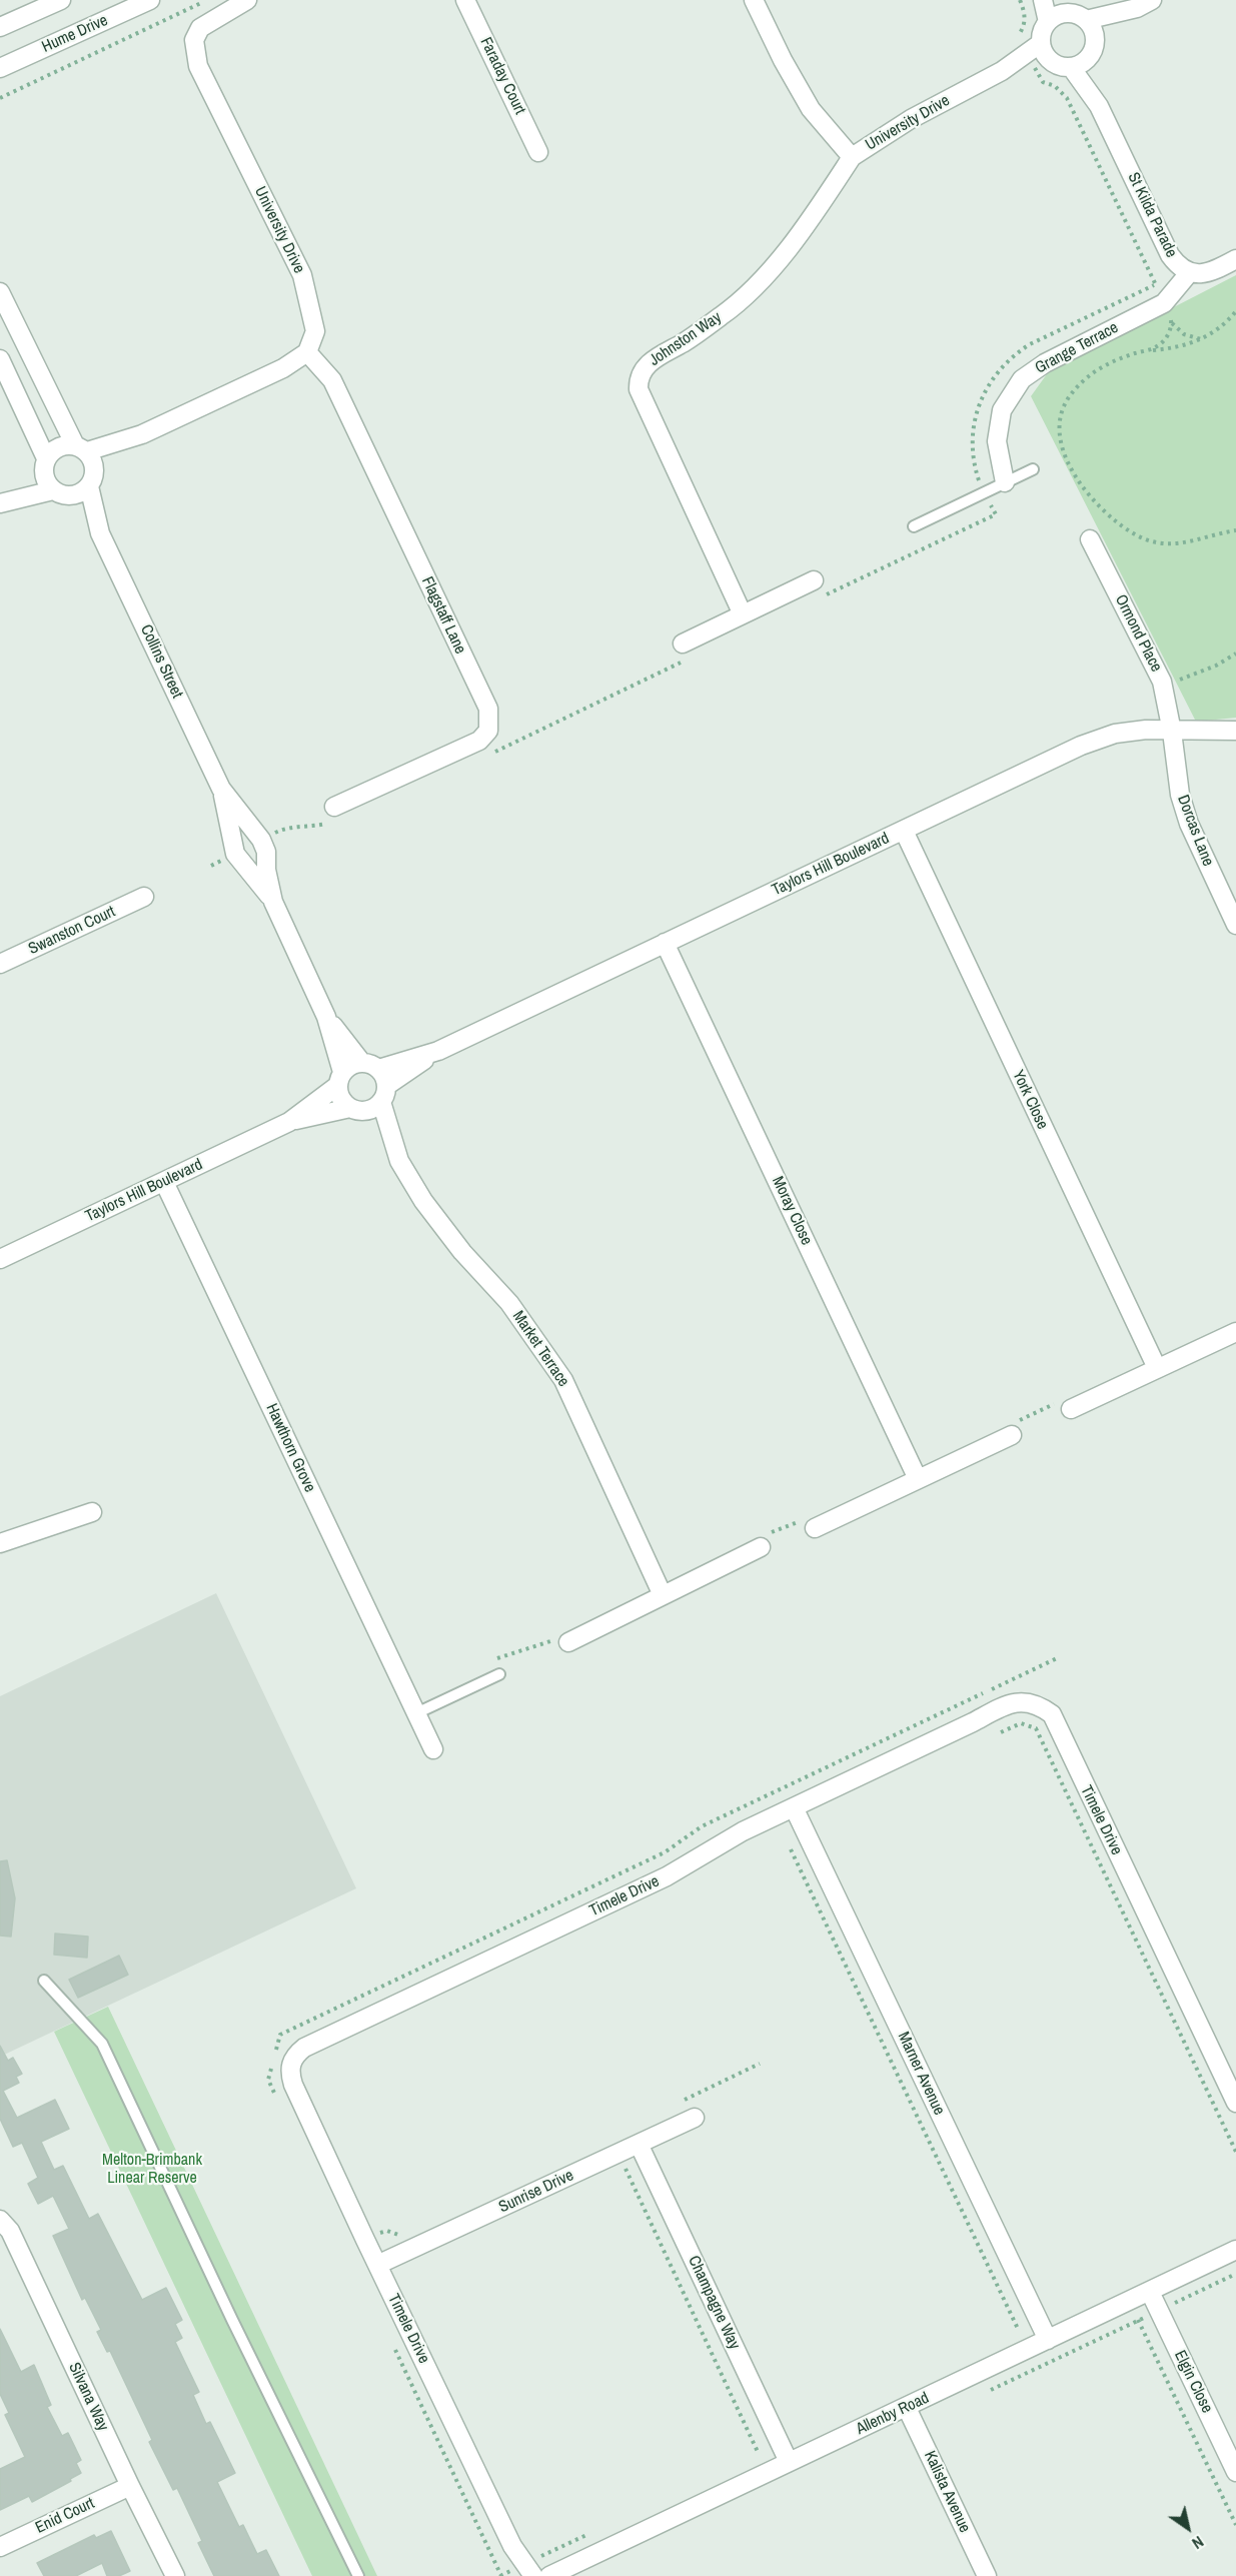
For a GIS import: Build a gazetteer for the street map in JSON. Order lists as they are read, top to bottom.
{
  "streets": {
    "street": [
      "Hume Drive",
      "Faraday Court",
      "University Drive",
      "St Kilda Parade",
      "Johnston Way",
      "Grange Terrace",
      "Flagstaff Lane",
      "Ormond Place",
      "Collins Street",
      "Dorcas Lane",
      "Taylors Hill Boulevard",
      "Swanston Court",
      "York Close",
      "Moray Close",
      "Market Terrace",
      "Hawthorn Grove",
      "Timele Drive",
      "Marner Avenue",
      "Sunrise Drive",
      "Champagne Way",
      "Elgin Close",
      "Silvana Way",
      "Allenby Road",
      "Kalista Avenue",
      "Enid Court"
    ]
  },
  "crossings": [
    ["University Drive", "St Kilda Parade"],
    ["University Drive", "Johnston Way"],
    ["University Drive", "Flagstaff Lane"],
    ["St Kilda Parade", "Grange Terrace"],
    ["Ormond Place", "Dorcas Lane"],
    ["Ormond Place", "Taylors Hill Boulevard"],
    ["Collins Street", "Taylors Hill Boulevard"],
    ["Collins Street", "Market Terrace"],
    ["Dorcas Lane", "Taylors Hill Boulevard"],
    ["Taylors Hill Boulevard", "York Close"],
    ["Taylors Hill Boulevard", "Moray Close"],
    ["Taylors Hill Boulevard", "Market Terrace"],
    ["Taylors Hill Boulevard", "Hawthorn Grove"],
    ["Timele Drive", "Marner Avenue"],
    ["Timele Drive", "Sunrise Drive"],
    ["Marner Avenue", "Allenby Road"],
    ["Sunrise Drive", "Champagne Way"],
    ["Champagne Way", "Allenby Road"],
    ["Elgin Close", "Allenby Road"],
    ["Silvana Way", "Enid Court"],
    ["Allenby Road", "Kalista Avenue"]
  ],
  "parks": ["Melton-Brimbank Linear Reserve"],
  "north": "bottom right"
}
